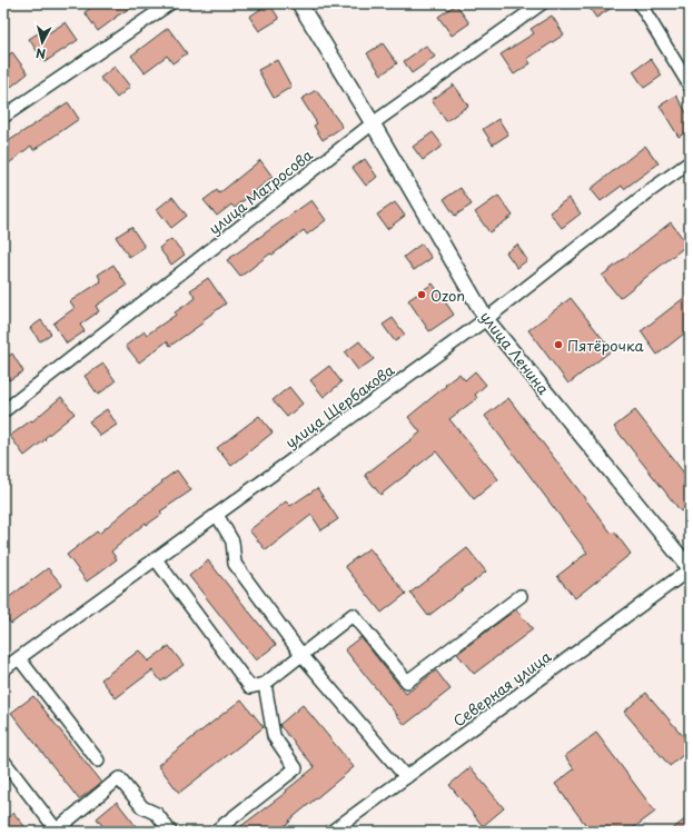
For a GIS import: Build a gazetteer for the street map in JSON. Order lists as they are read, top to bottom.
{
  "streets": {
    "street": [
      "улица Матросова",
      "улица Ленина",
      "улица Щербакова",
      "Северная улица"
    ]
  },
  "crossings": [
    ["улица Матросова", "улица Ленина"],
    ["улица Ленина", "улица Щербакова"],
    ["улица Ленина", "Северная улица"]
  ],
  "places": ["Ozon", "Пятёрочка"],
  "north": "bottom"
}
